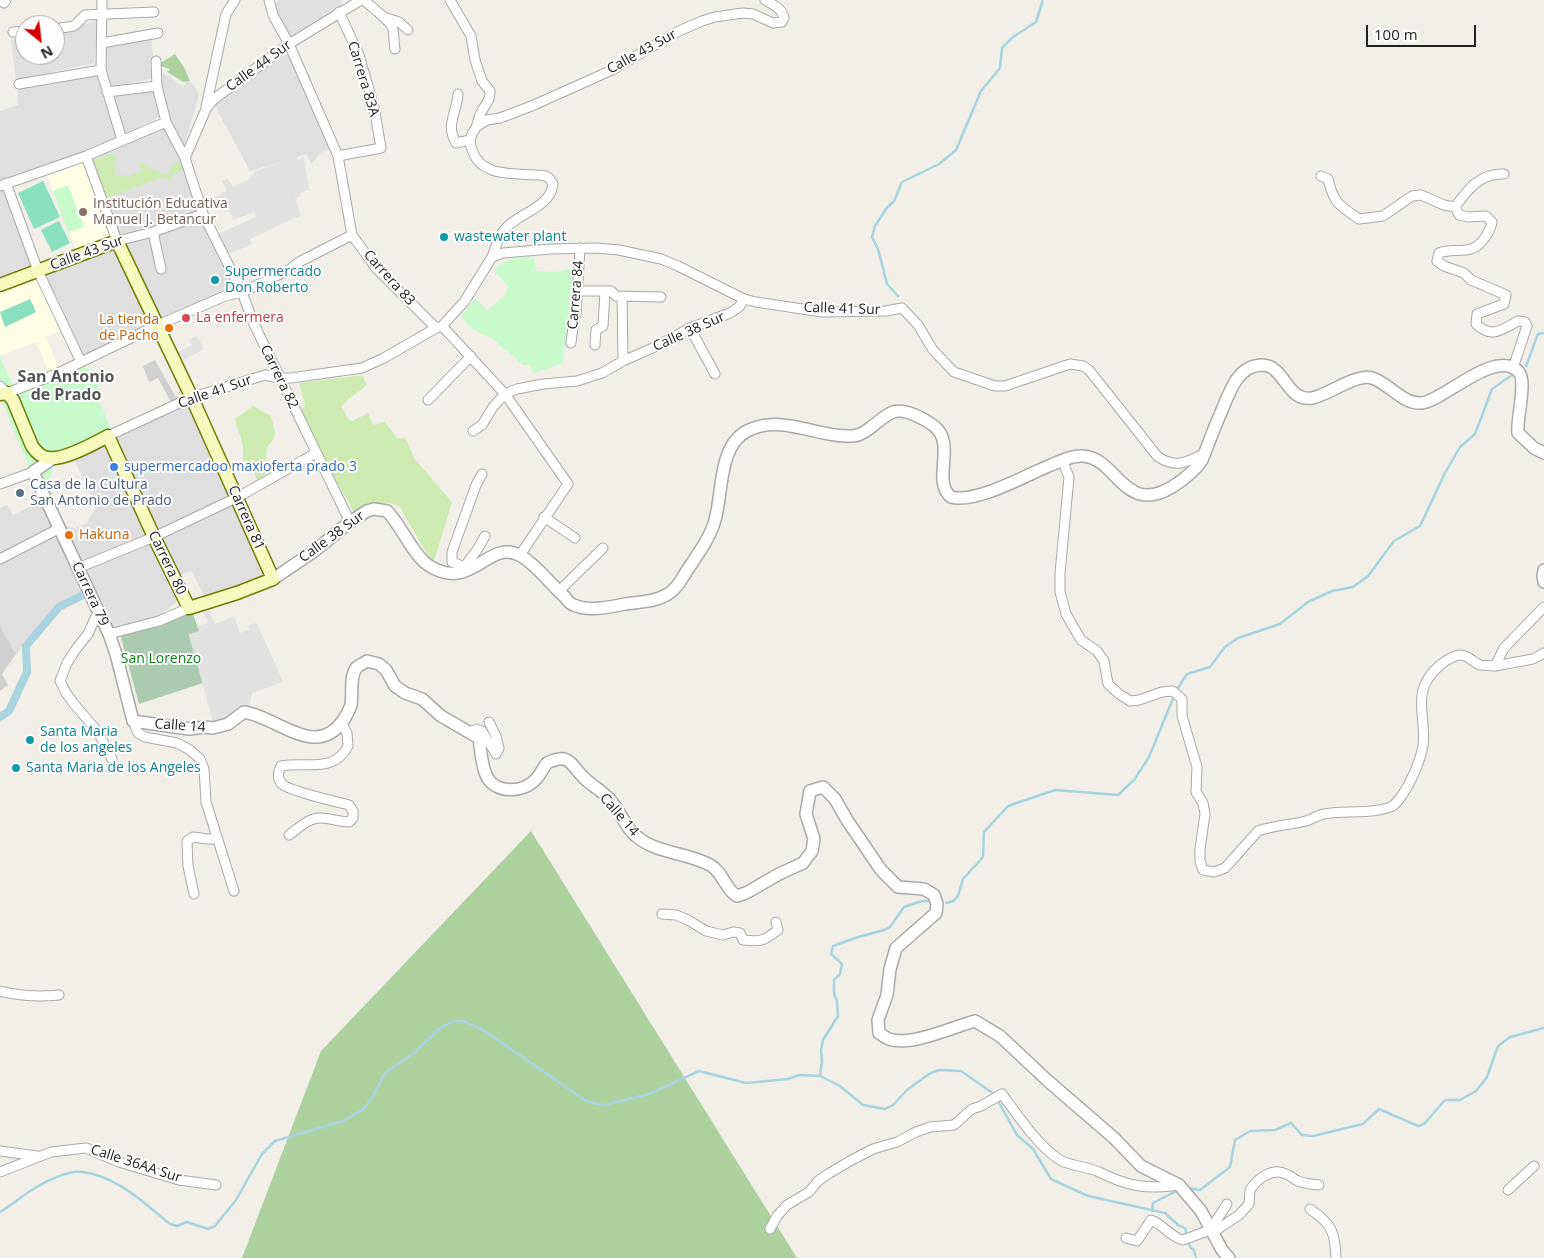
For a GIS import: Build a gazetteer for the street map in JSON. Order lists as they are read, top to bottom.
{
  "streets": {
    "main road": [
      "Calle 43 Sur",
      "Calle 41 Sur",
      "Calle 38 Sur",
      "Carrera 81",
      "Carrera 80",
      "Carrera 79"
    ],
    "street": [
      "Calle 44 Sur",
      "Carrera 83A",
      "Carrera 83",
      "Carrera 84",
      "Carrera 82",
      "Calle 14",
      "Calle 36AA Sur"
    ]
  },
  "crossings": [
    ["Calle 43 Sur", "Carrera 82"],
    ["Calle 43 Sur", "Carrera 81"],
    ["Calle 44 Sur", "Carrera 83A"],
    ["Calle 44 Sur", "Carrera 83"],
    ["Calle 44 Sur", "Carrera 82"],
    ["Carrera 83A", "Carrera 83"],
    ["Carrera 83", "Calle 41 Sur"],
    ["Carrera 83", "Calle 38 Sur"],
    ["Carrera 84", "Calle 41 Sur"],
    ["Calle 41 Sur", "Calle 38 Sur"],
    ["Calle 41 Sur", "Carrera 82"],
    ["Calle 41 Sur", "Carrera 81"],
    ["Calle 41 Sur", "Carrera 80"],
    ["Calle 41 Sur", "Carrera 79"],
    ["Calle 38 Sur", "Carrera 82"],
    ["Calle 38 Sur", "Carrera 81"],
    ["Calle 38 Sur", "Carrera 80"],
    ["Calle 38 Sur", "Carrera 79"],
    ["Carrera 79", "Calle 14"]
  ],
  "districts": ["San Antonio de Prado"],
  "parks": ["San Lorenzo"],
  "places": [
    "Institución Educativa Manuel J. Betancur",
    "wastewater plant",
    "Supermercado Don Roberto",
    "La enfermera",
    "La tienda de Pacho",
    "supermercadoo maxioferta prado 3",
    "Casa de la Cultura San Antonio de Prado",
    "Hakuna",
    "Santa Maria de los angeles",
    "Santa Maria de los Angeles"
  ],
  "scale_bar": "100 m",
  "north": "bottom right"
}
